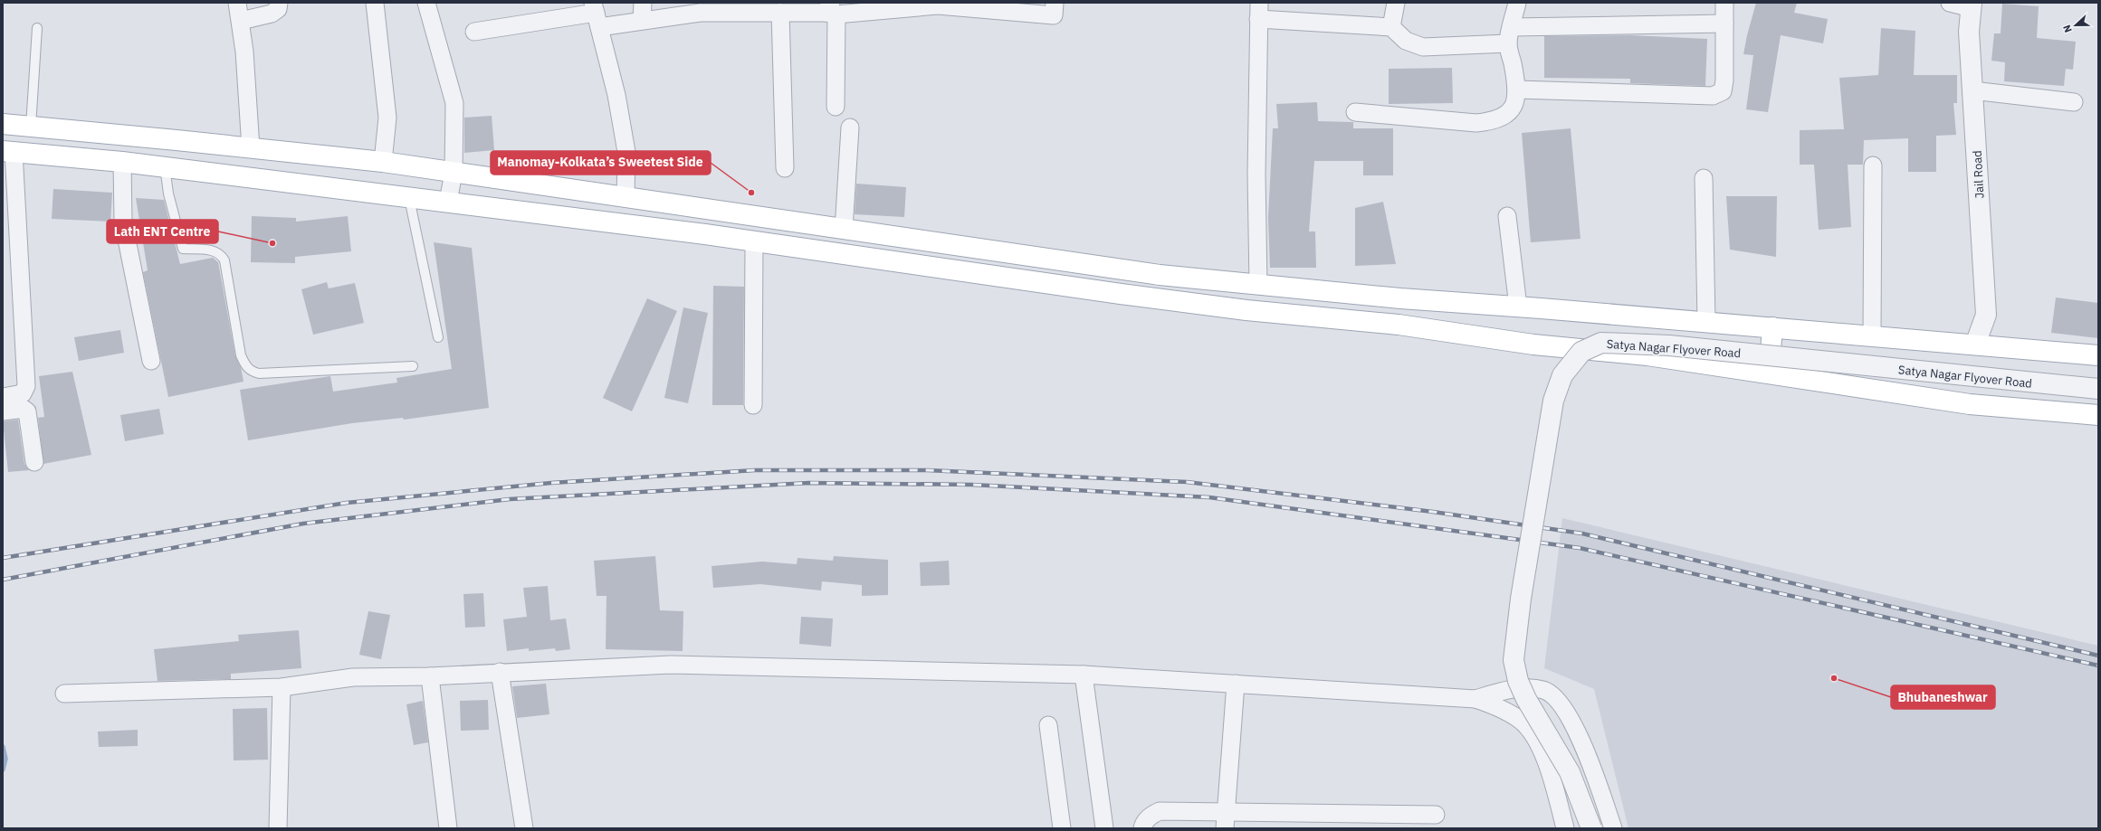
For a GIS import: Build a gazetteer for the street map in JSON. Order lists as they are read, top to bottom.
{
  "streets": {
    "street": ["Jail Road", "Satya Nagar Flyover Road"]
  },
  "places": ["Manomay-Kolkata’s Sweetest Side", "Lath ENT Centre", "Bhubaneshwar"],
  "north": "left"
}
